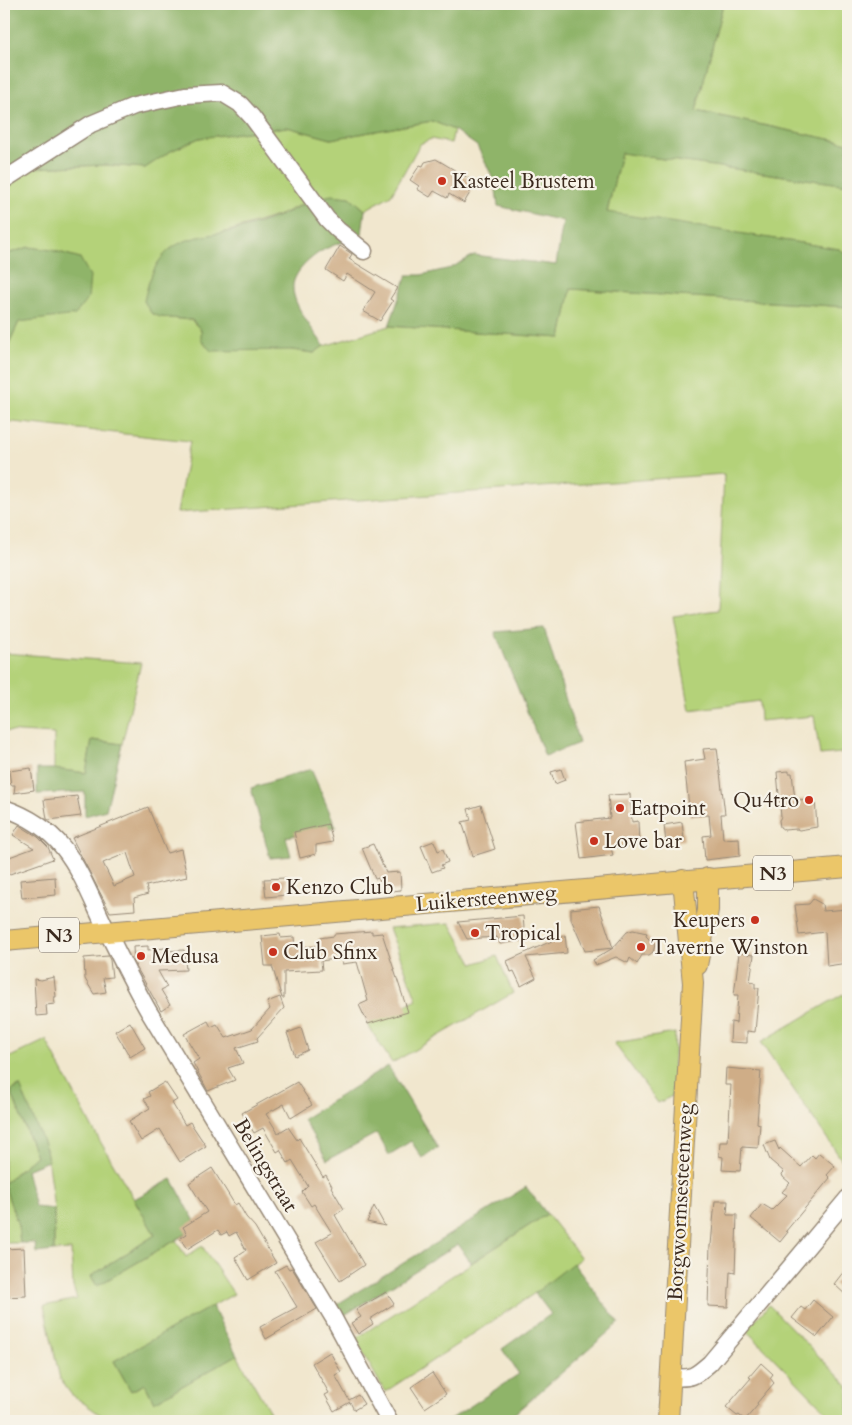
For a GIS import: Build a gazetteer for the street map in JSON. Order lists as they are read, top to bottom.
{
  "streets": {
    "main road": ["N3", "Luikersteenweg", "Borgwormsesteenweg"],
    "street": ["Belingstraat"]
  },
  "crossings": [
    ["Luikersteenweg", "Belingstraat"],
    ["Luikersteenweg", "Borgwormsesteenweg"]
  ],
  "places": [
    "Kasteel Brustem",
    "Qu4tro",
    "Eatpoint",
    "Love bar",
    "Kenzo Club",
    "Keupers",
    "Tropical",
    "Taverne Winston",
    "Club Sfinx",
    "Medusa"
  ]
}
